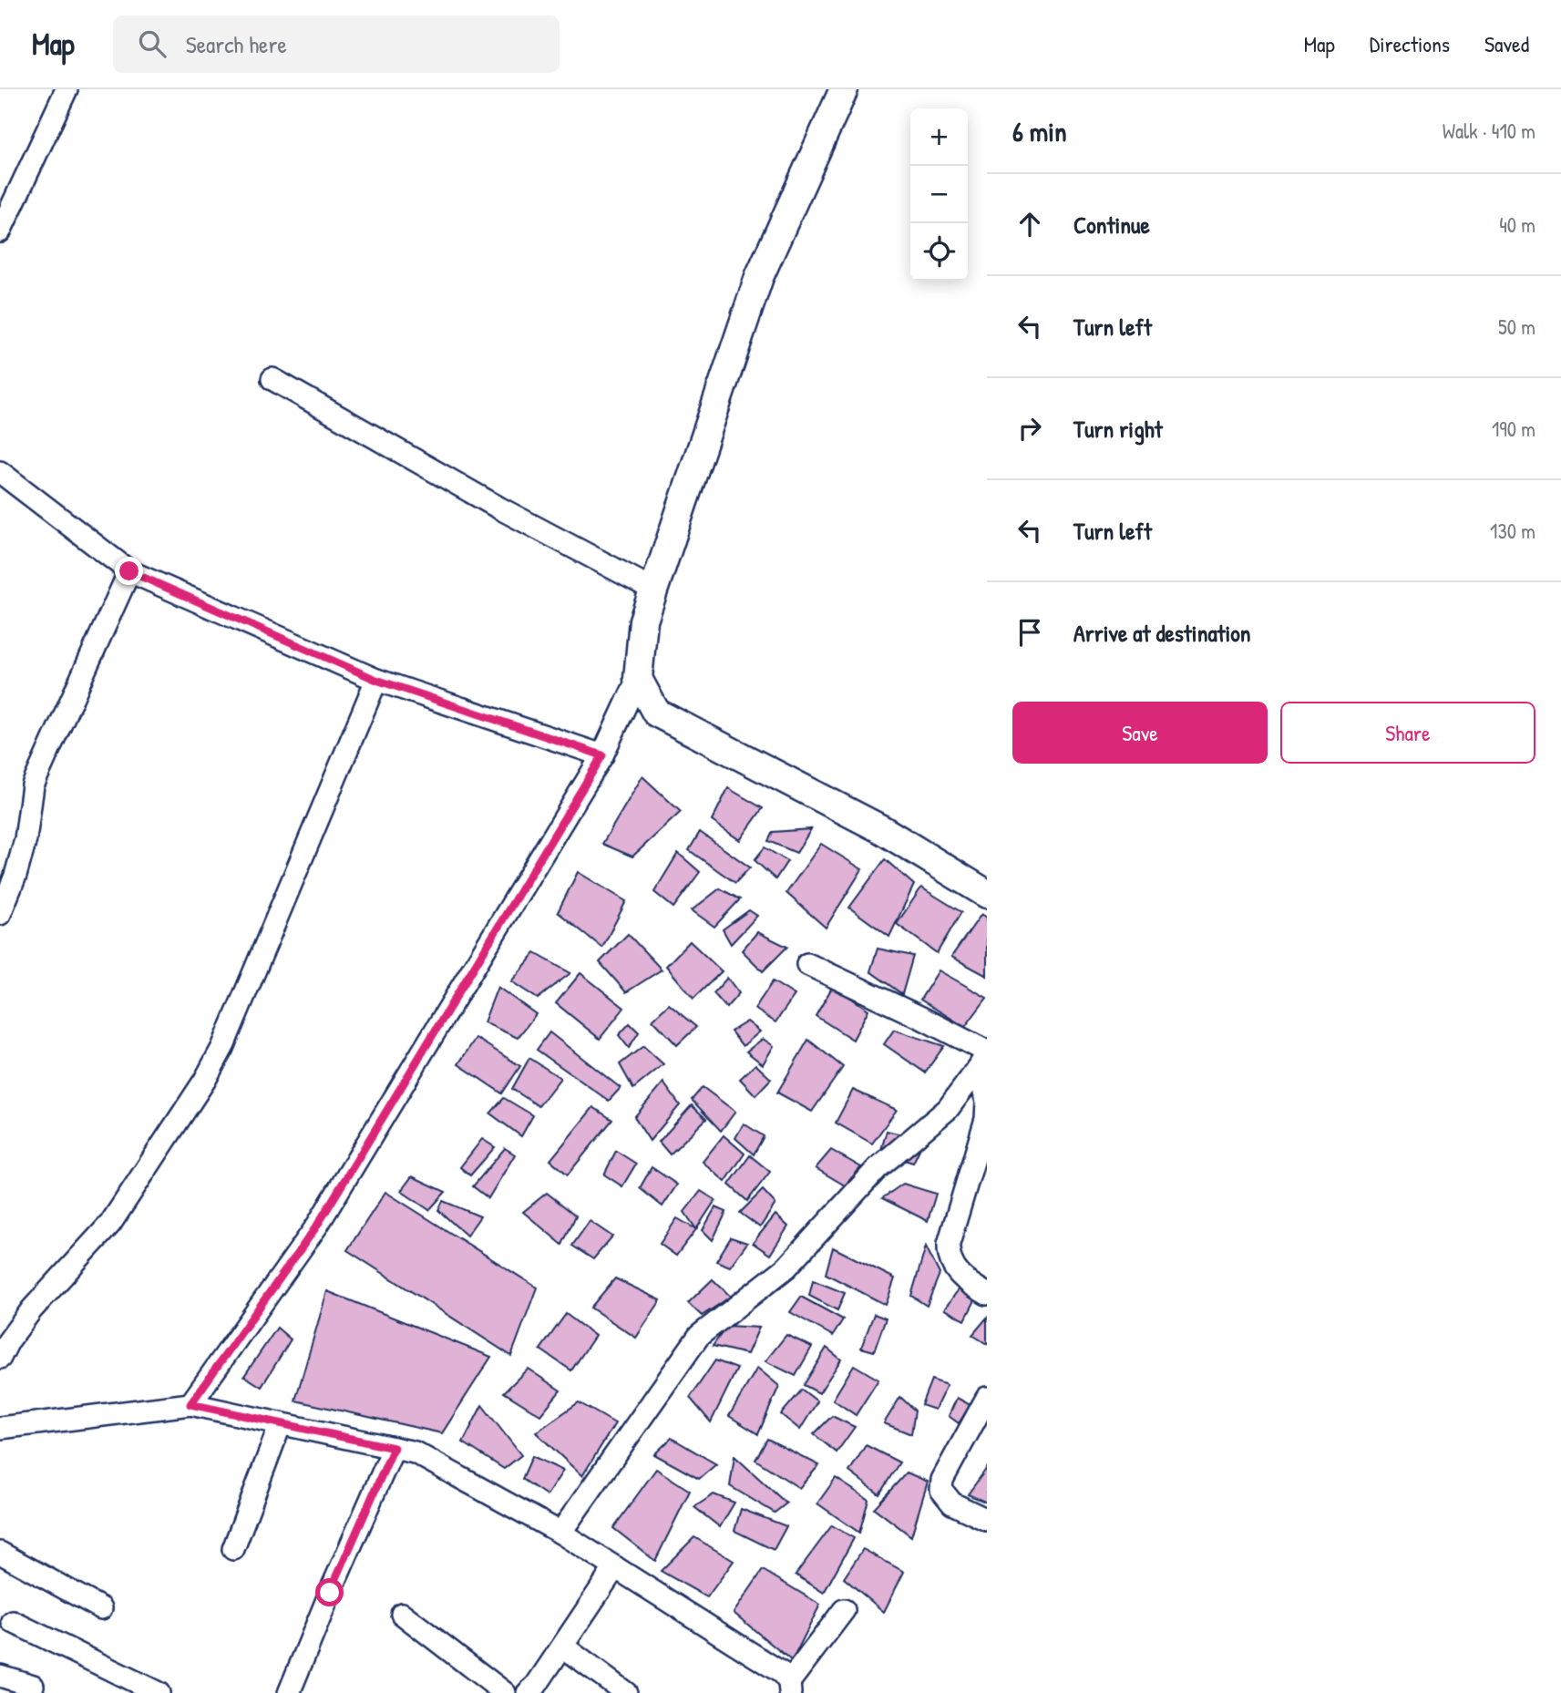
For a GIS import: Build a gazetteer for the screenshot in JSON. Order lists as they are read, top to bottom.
{
  "page": {
    "header": "Map",
    "search": "Search here",
    "nav": ["Map", "Directions", "Saved"],
    "heading": ["6 min", "Walk · 410 m"],
    "map_buttons": ["+", "−"],
    "list": [
      ["Continue", "40 m"],
      ["Turn left", "50 m"],
      ["Turn right", "190 m"],
      ["Turn left", "130 m"],
      "Arrive at destination"
    ],
    "buttons": ["Save", "Share"]
  }
}
